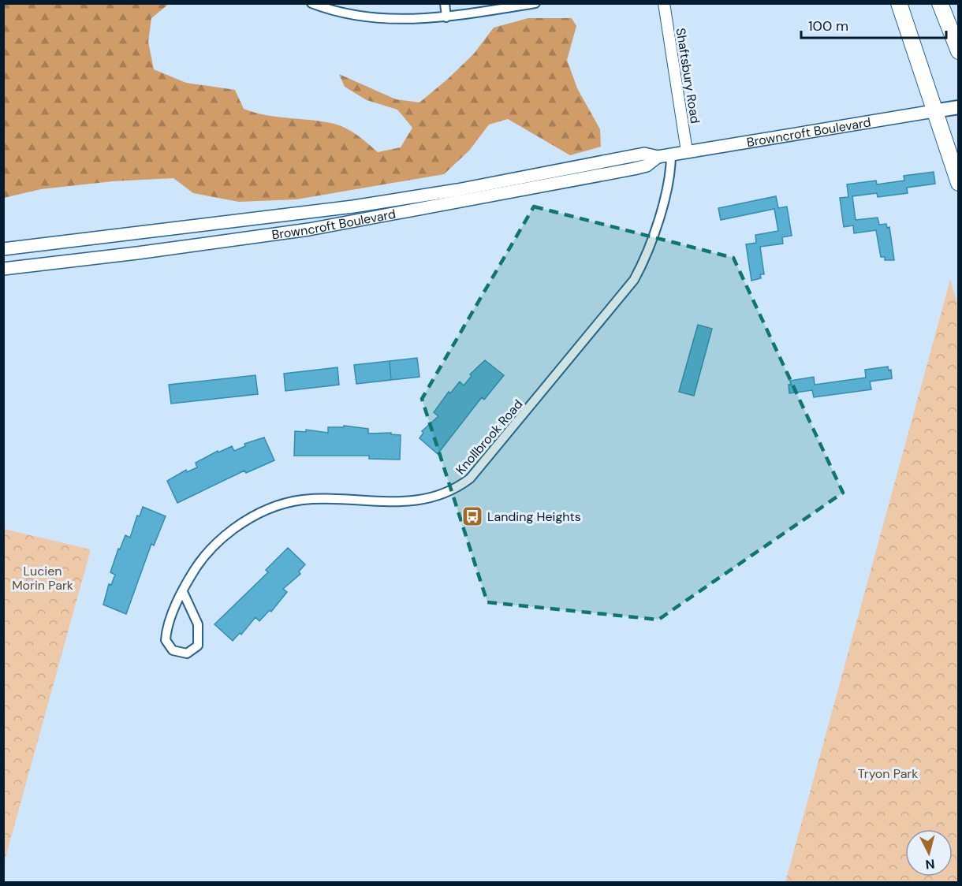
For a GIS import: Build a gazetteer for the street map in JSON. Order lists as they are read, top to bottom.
{
  "streets": {
    "main road": ["Browncroft Boulevard"],
    "street": ["Shaftsbury Road", "Knollbrook Road"]
  },
  "crossings": [
    ["Shaftsbury Road", "Browncroft Boulevard"],
    ["Browncroft Boulevard", "Knollbrook Road"]
  ],
  "parks": ["Lucien Morin Park", "Tryon Park"],
  "places": {
    "bus stop": ["Landing Heights"]
  },
  "scale_bar": "100 m",
  "north": "bottom"
}
